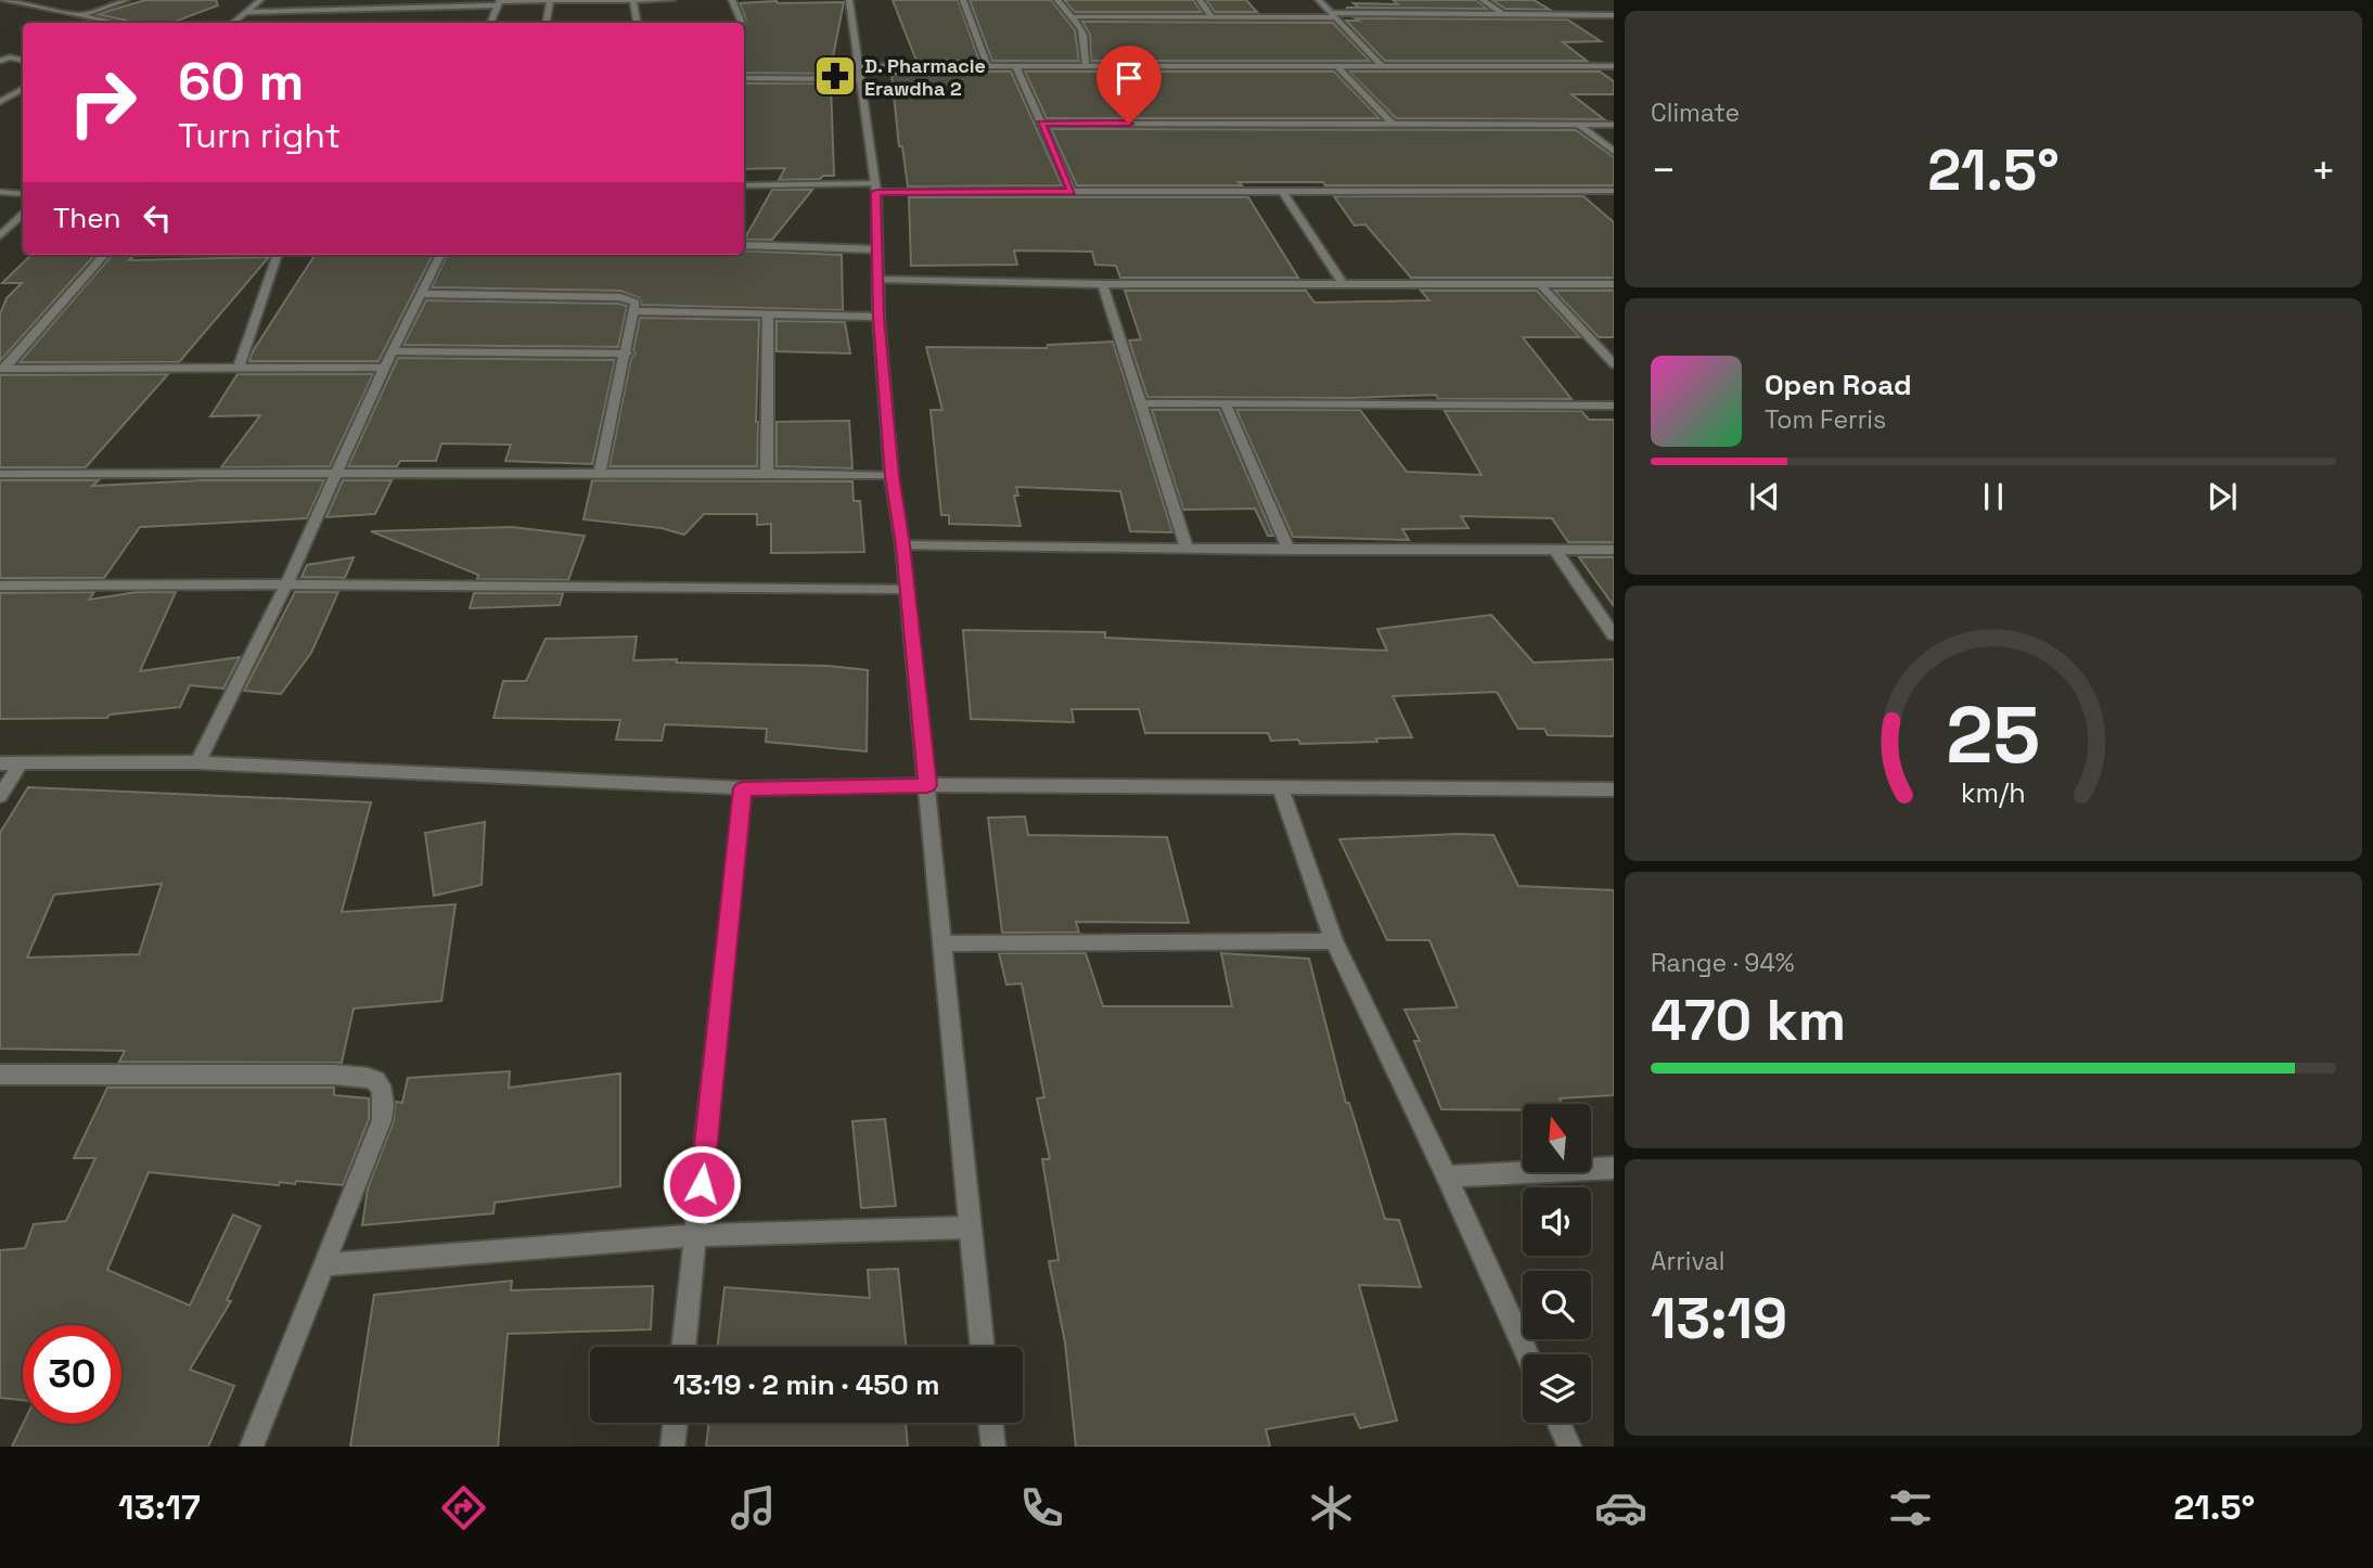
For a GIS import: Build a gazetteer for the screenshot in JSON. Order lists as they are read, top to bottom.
{
  "places": {
    "pharmacy": ["D. Pharmacie Erawdha 2"]
  },
  "north": "top",
  "page": {
    "tile": [
      "Climate",
      ["Range · 94%", "470 km"],
      ["Arrival", "13:19"]
    ],
    "turn": ["60 m", "Turn right"],
    "heat": ["−", "21.5°", "+"],
    "then": "Then",
    "song": ["Open Road", "Tom Ferris"],
    "limit": "30",
    "trip": "13:19 · 2 min · 450 m",
    "tabs": ["13:17", "21.5°"],
    "gauge": ["25", "km/h"]
  }
}
